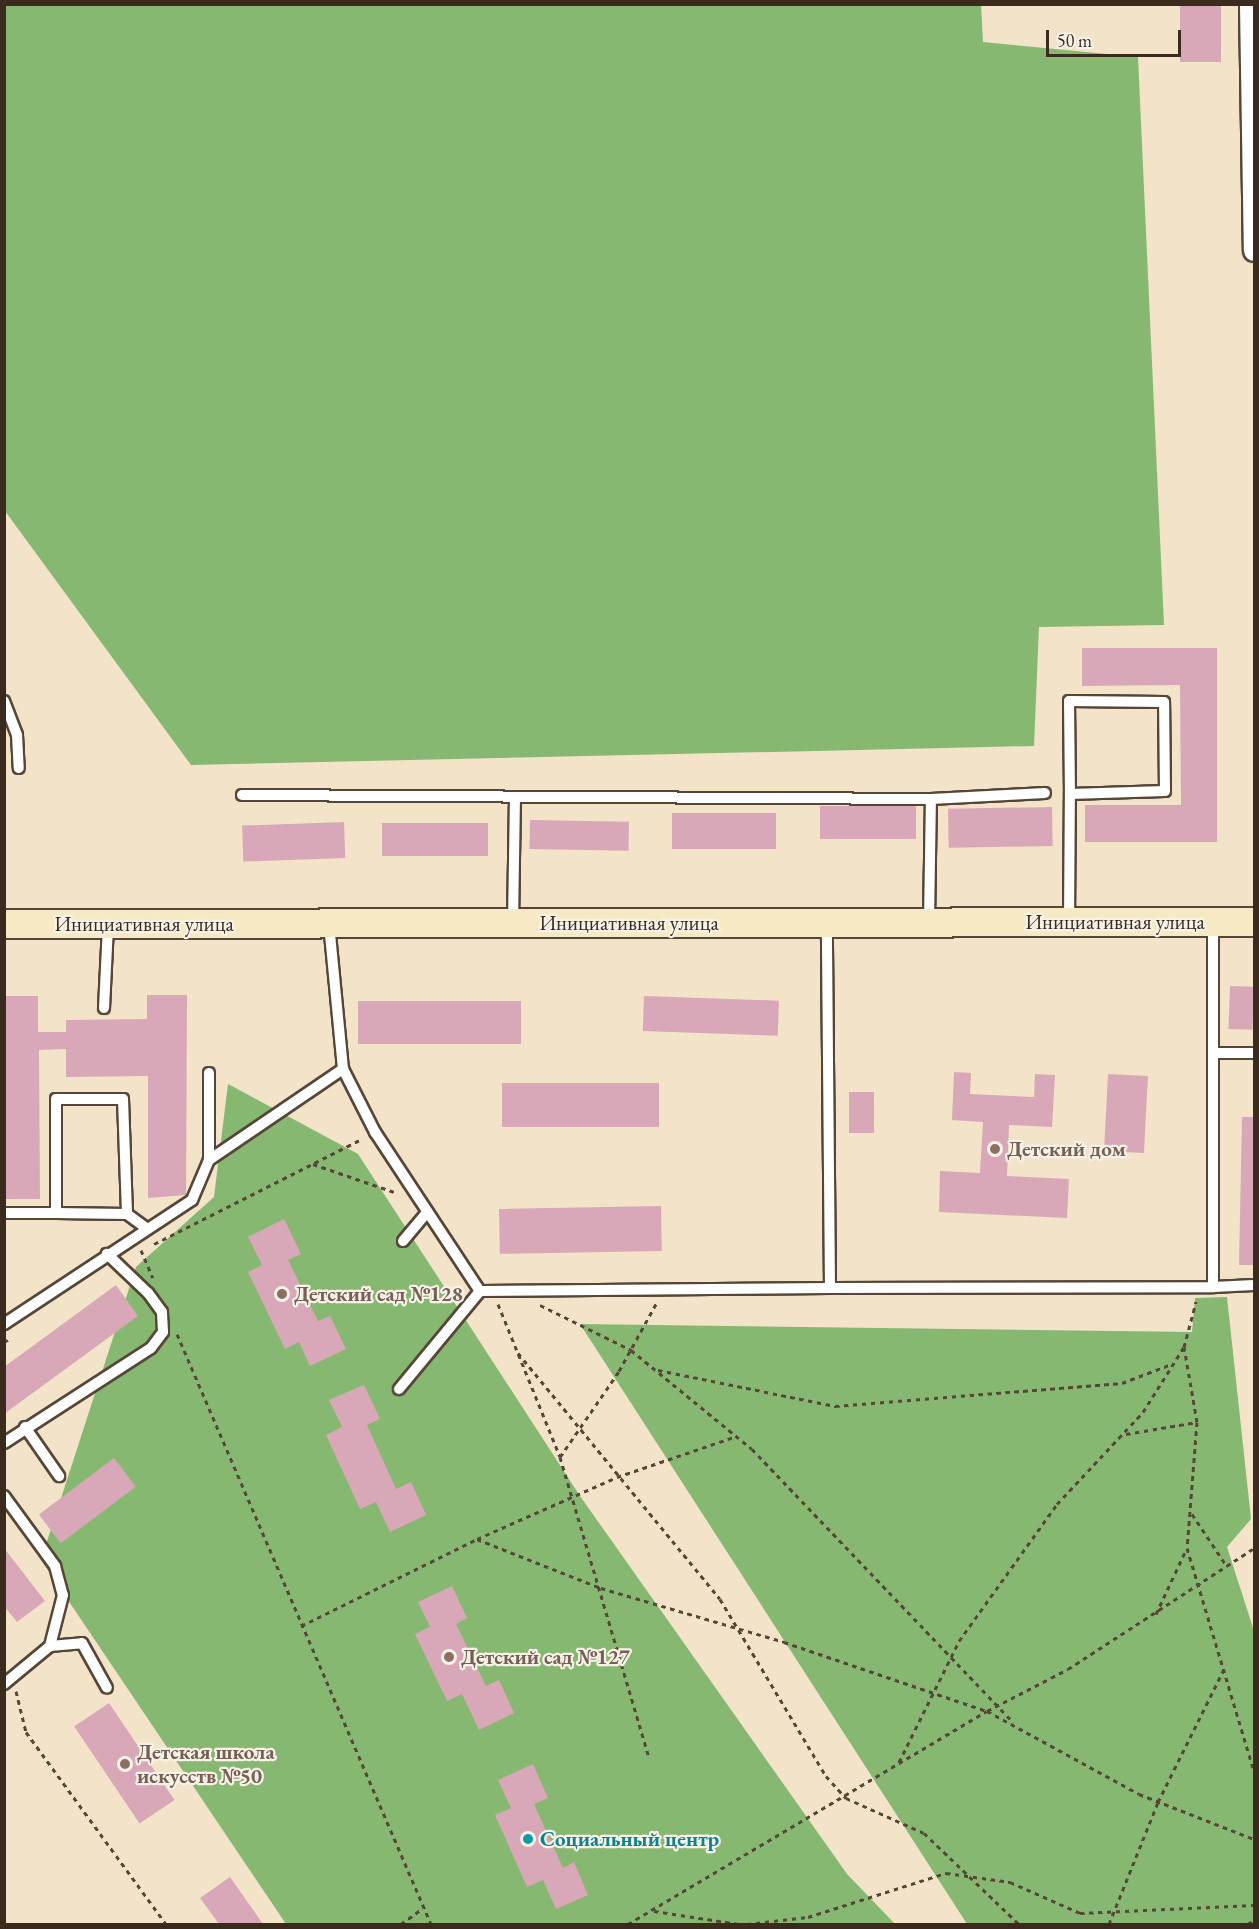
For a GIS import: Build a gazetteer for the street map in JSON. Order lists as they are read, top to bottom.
{
  "streets": {
    "main road": ["Инициативная улица"]
  },
  "places": [
    "Детский дом",
    "Детский сад №128",
    "Детский сад №127",
    "Детская школа искусств №50",
    "Социальный центр"
  ],
  "scale_bar": "50 m"
}
